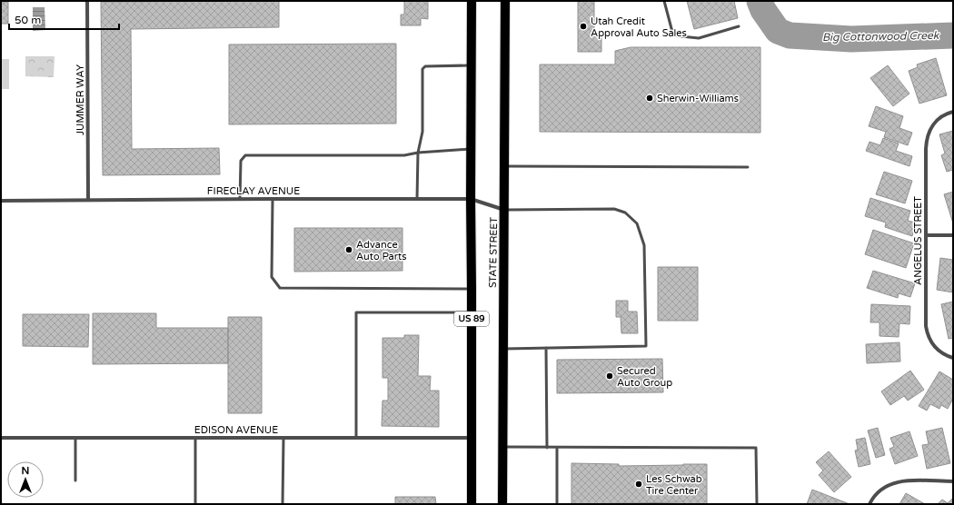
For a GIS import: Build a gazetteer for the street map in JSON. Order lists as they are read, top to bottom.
{
  "streets": {
    "main road": ["STATE STREET", "US 89"],
    "street": [
      "JUMMER WAY",
      "FIRECLAY AVENUE",
      "ANGELUS STREET",
      "EDISON AVENUE"
    ]
  },
  "crossings": [
    ["JUMMER WAY", "FIRECLAY AVENUE"],
    ["FIRECLAY AVENUE", "STATE STREET"],
    ["FIRECLAY AVENUE", "US 89"],
    ["US 89", "EDISON AVENUE"]
  ],
  "water": ["Big Cottonwood Creek"],
  "places": [
    "Utah Credit Approval Auto Sales",
    "Sherwin-Williams",
    "Advance Auto Parts",
    "Secured Auto Group",
    "Les Schwab Tire Center"
  ],
  "scale_bar": "50 m",
  "north": "top"
}
